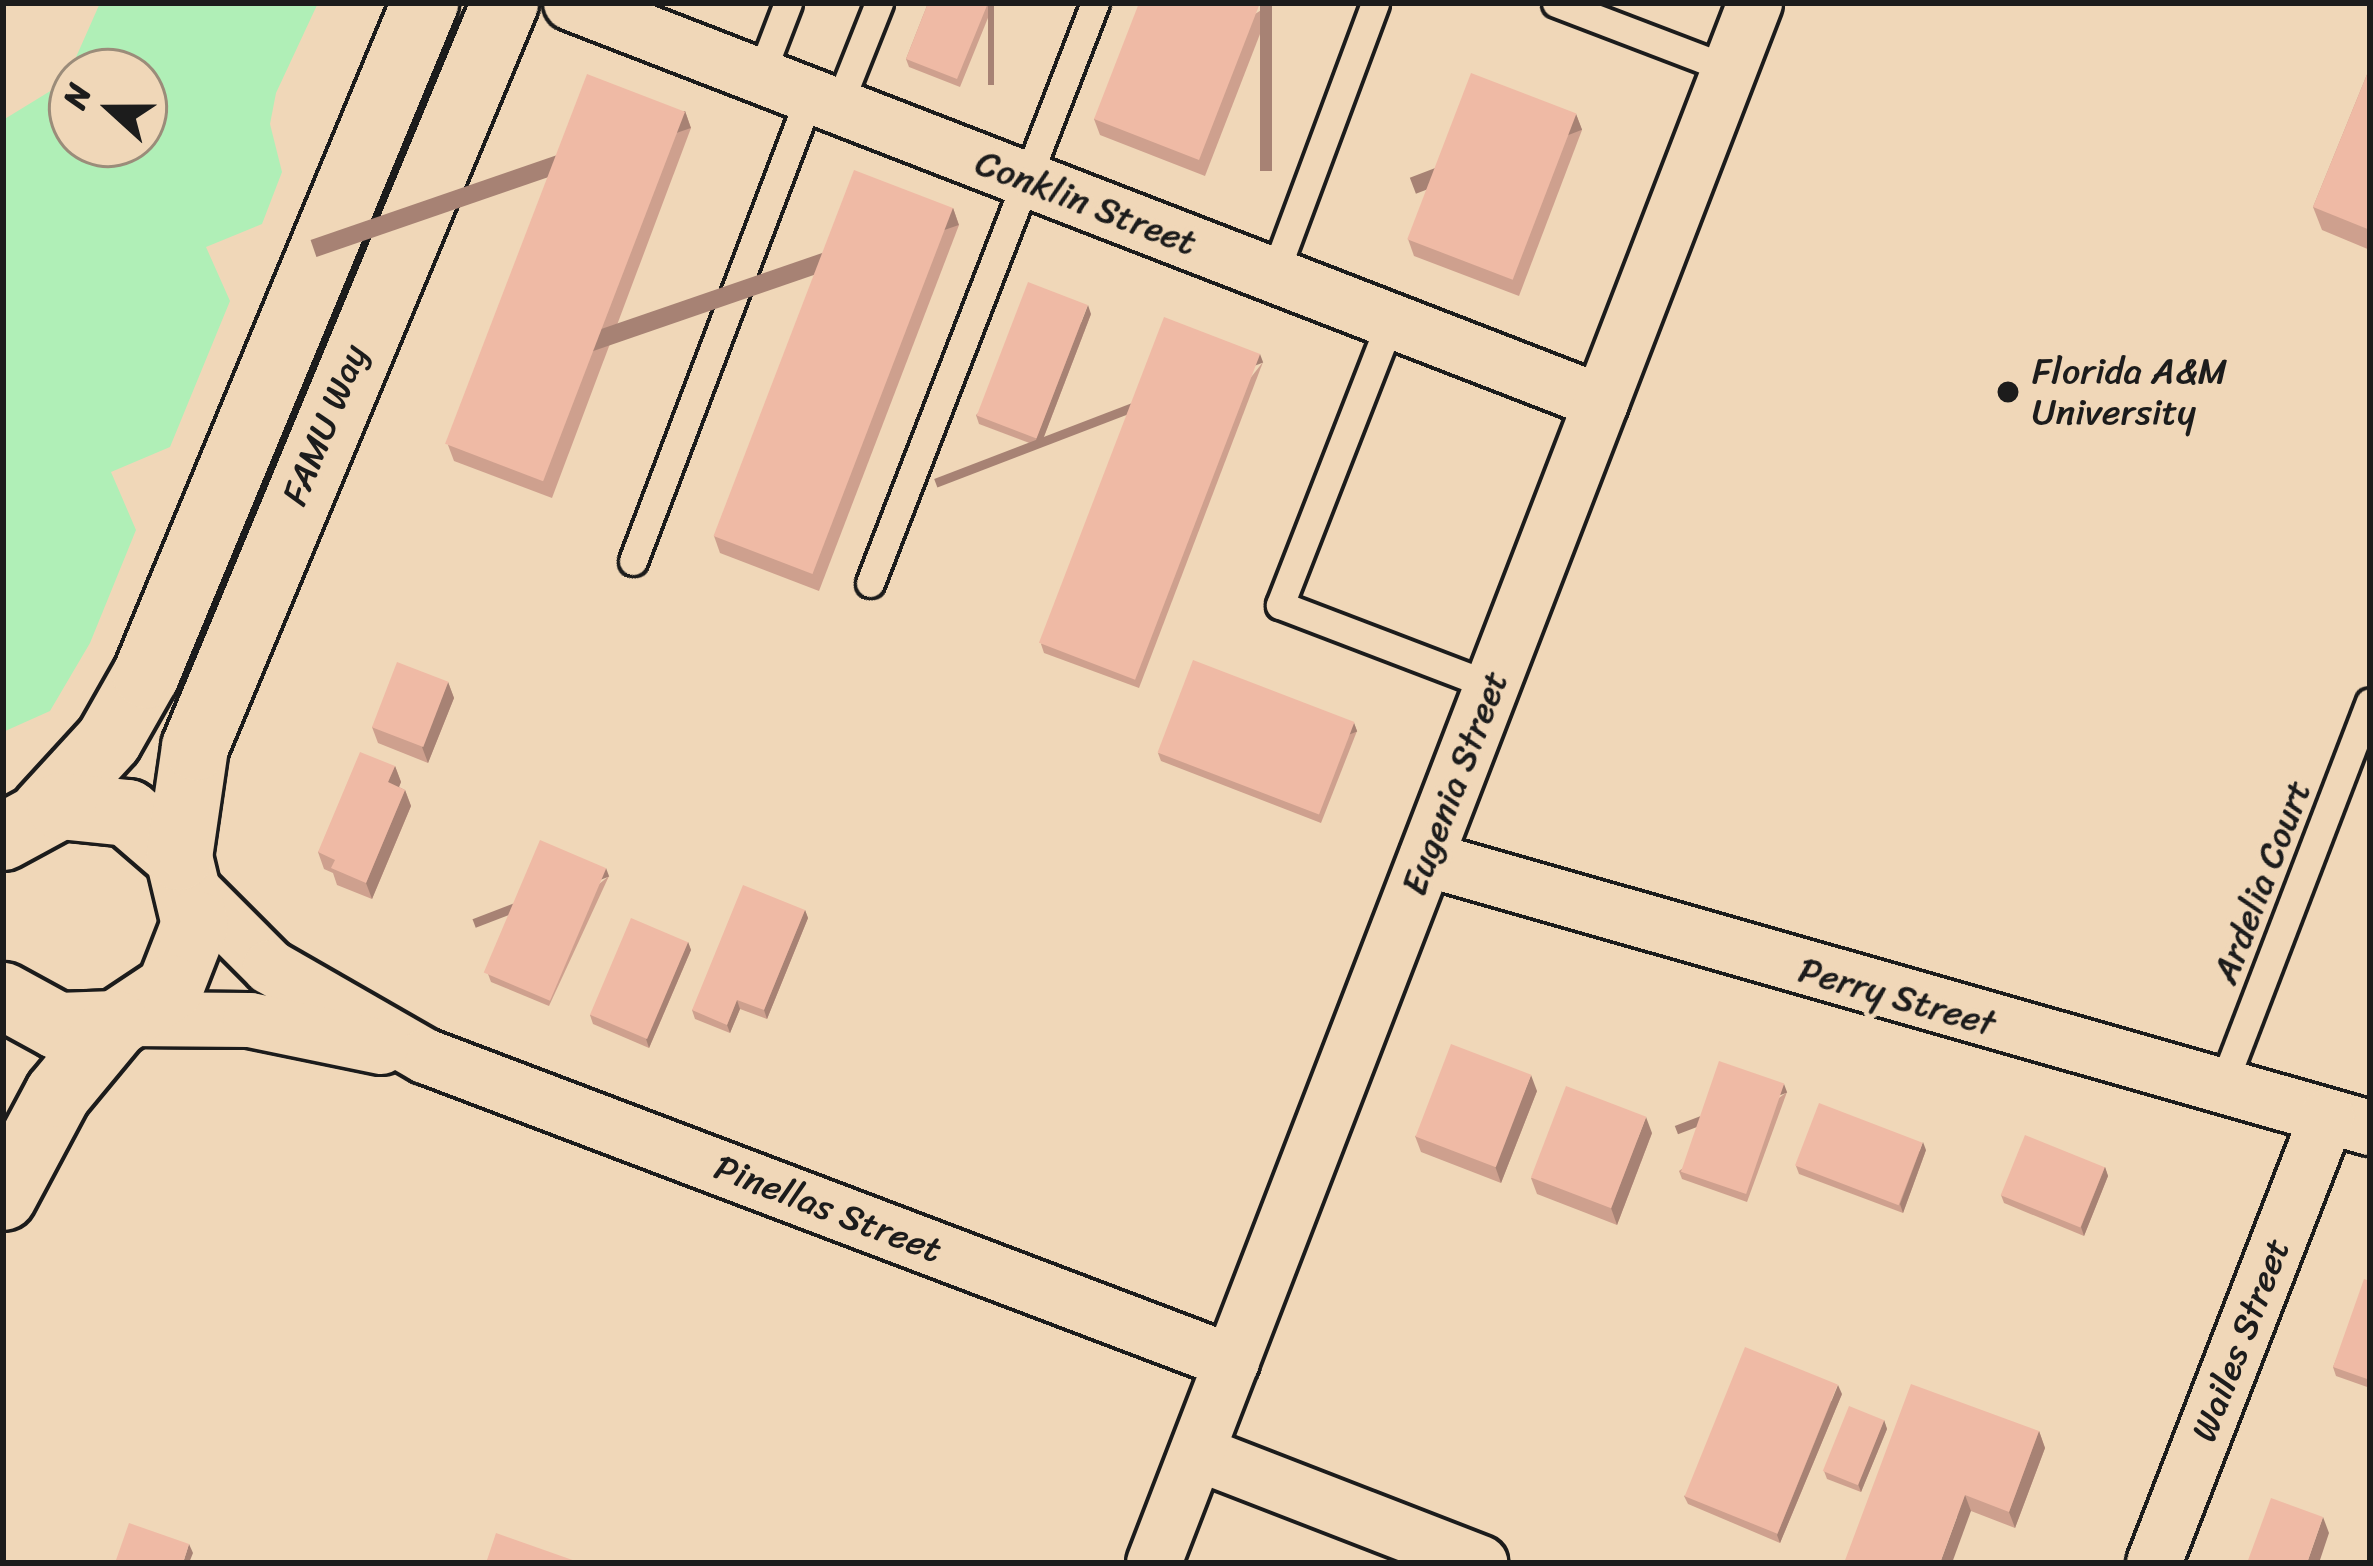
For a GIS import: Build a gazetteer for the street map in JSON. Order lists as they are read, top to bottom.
{
  "streets": {
    "street": [
      "Conklin Street",
      "FAMU Way",
      "Eugenia Street",
      "Perry Street",
      "Pinellas Street",
      "Wailes Street"
    ],
    "lane": ["Ardelia Court"]
  },
  "crossings": [
    ["Conklin Street", "Eugenia Street"],
    ["FAMU Way", "Pinellas Street"],
    ["Eugenia Street", "Perry Street"],
    ["Eugenia Street", "Pinellas Street"],
    ["Ardelia Court", "Perry Street"],
    ["Perry Street", "Wailes Street"]
  ],
  "places": ["Florida A&M University"],
  "north": "left"
}
